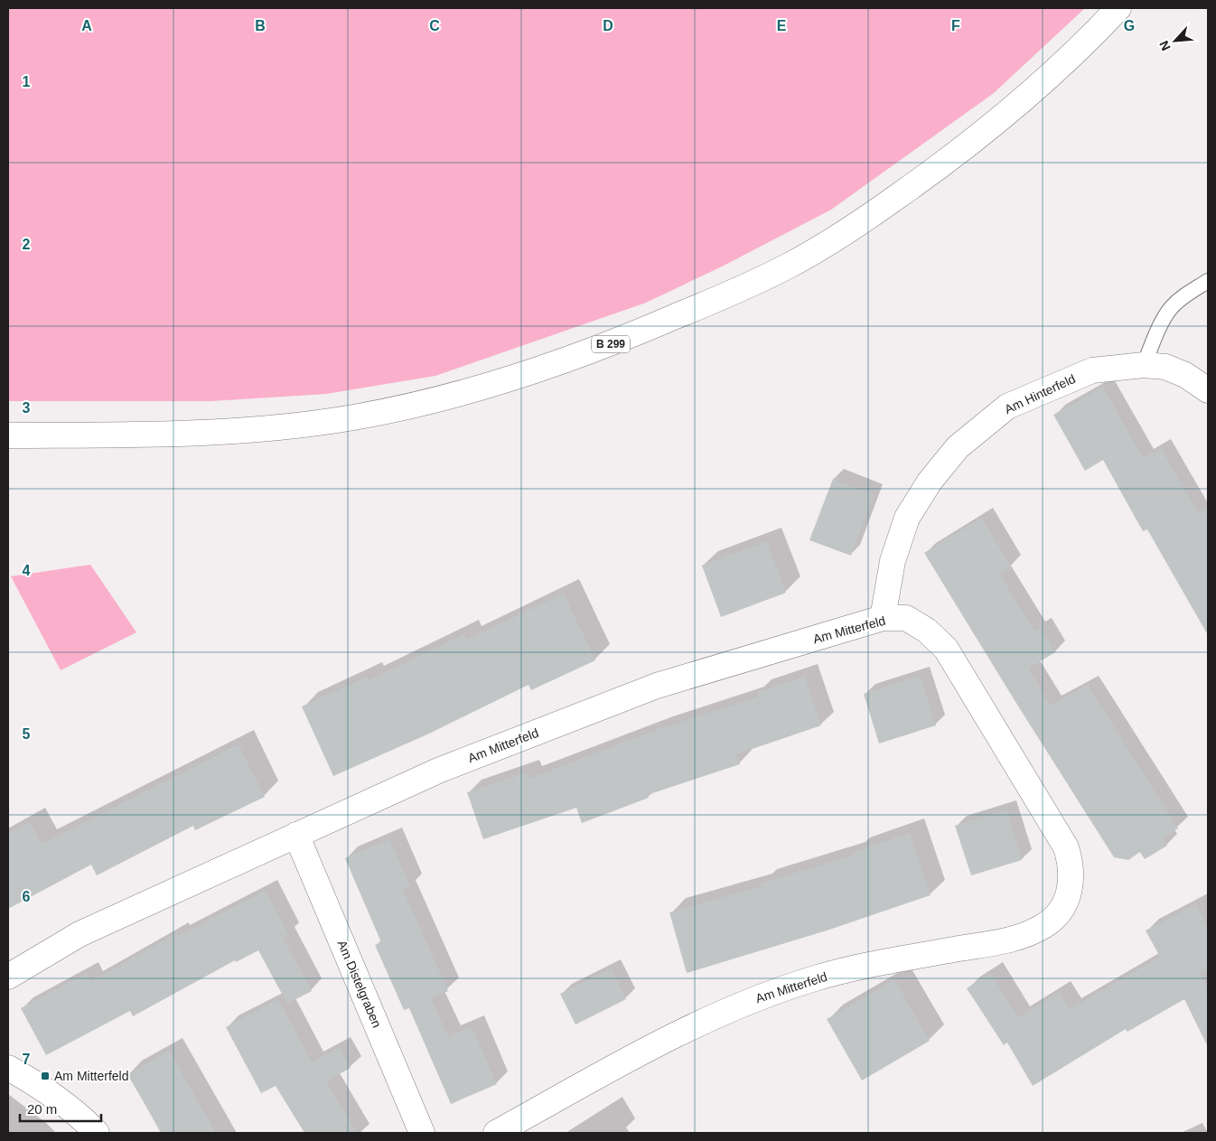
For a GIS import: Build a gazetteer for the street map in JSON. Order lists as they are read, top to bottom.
{
  "streets": {
    "street": [
      "B 299",
      "Am Hinterfeld",
      "Am Mitterfeld",
      "Am Distelgraben"
    ]
  },
  "crossings": [
    ["Am Hinterfeld", "Am Mitterfeld"],
    ["Am Mitterfeld", "Am Distelgraben"]
  ],
  "places": {
    "transit": ["Am Mitterfeld"]
  },
  "scale_bar": "20 m",
  "north": "bottom left",
  "grid": {
    "columns": [
      "A",
      "B",
      "C",
      "D",
      "E",
      "F",
      "G"
    ],
    "rows": [
      "1",
      "2",
      "3",
      "4",
      "5",
      "6",
      "7"
    ]
  }
}
